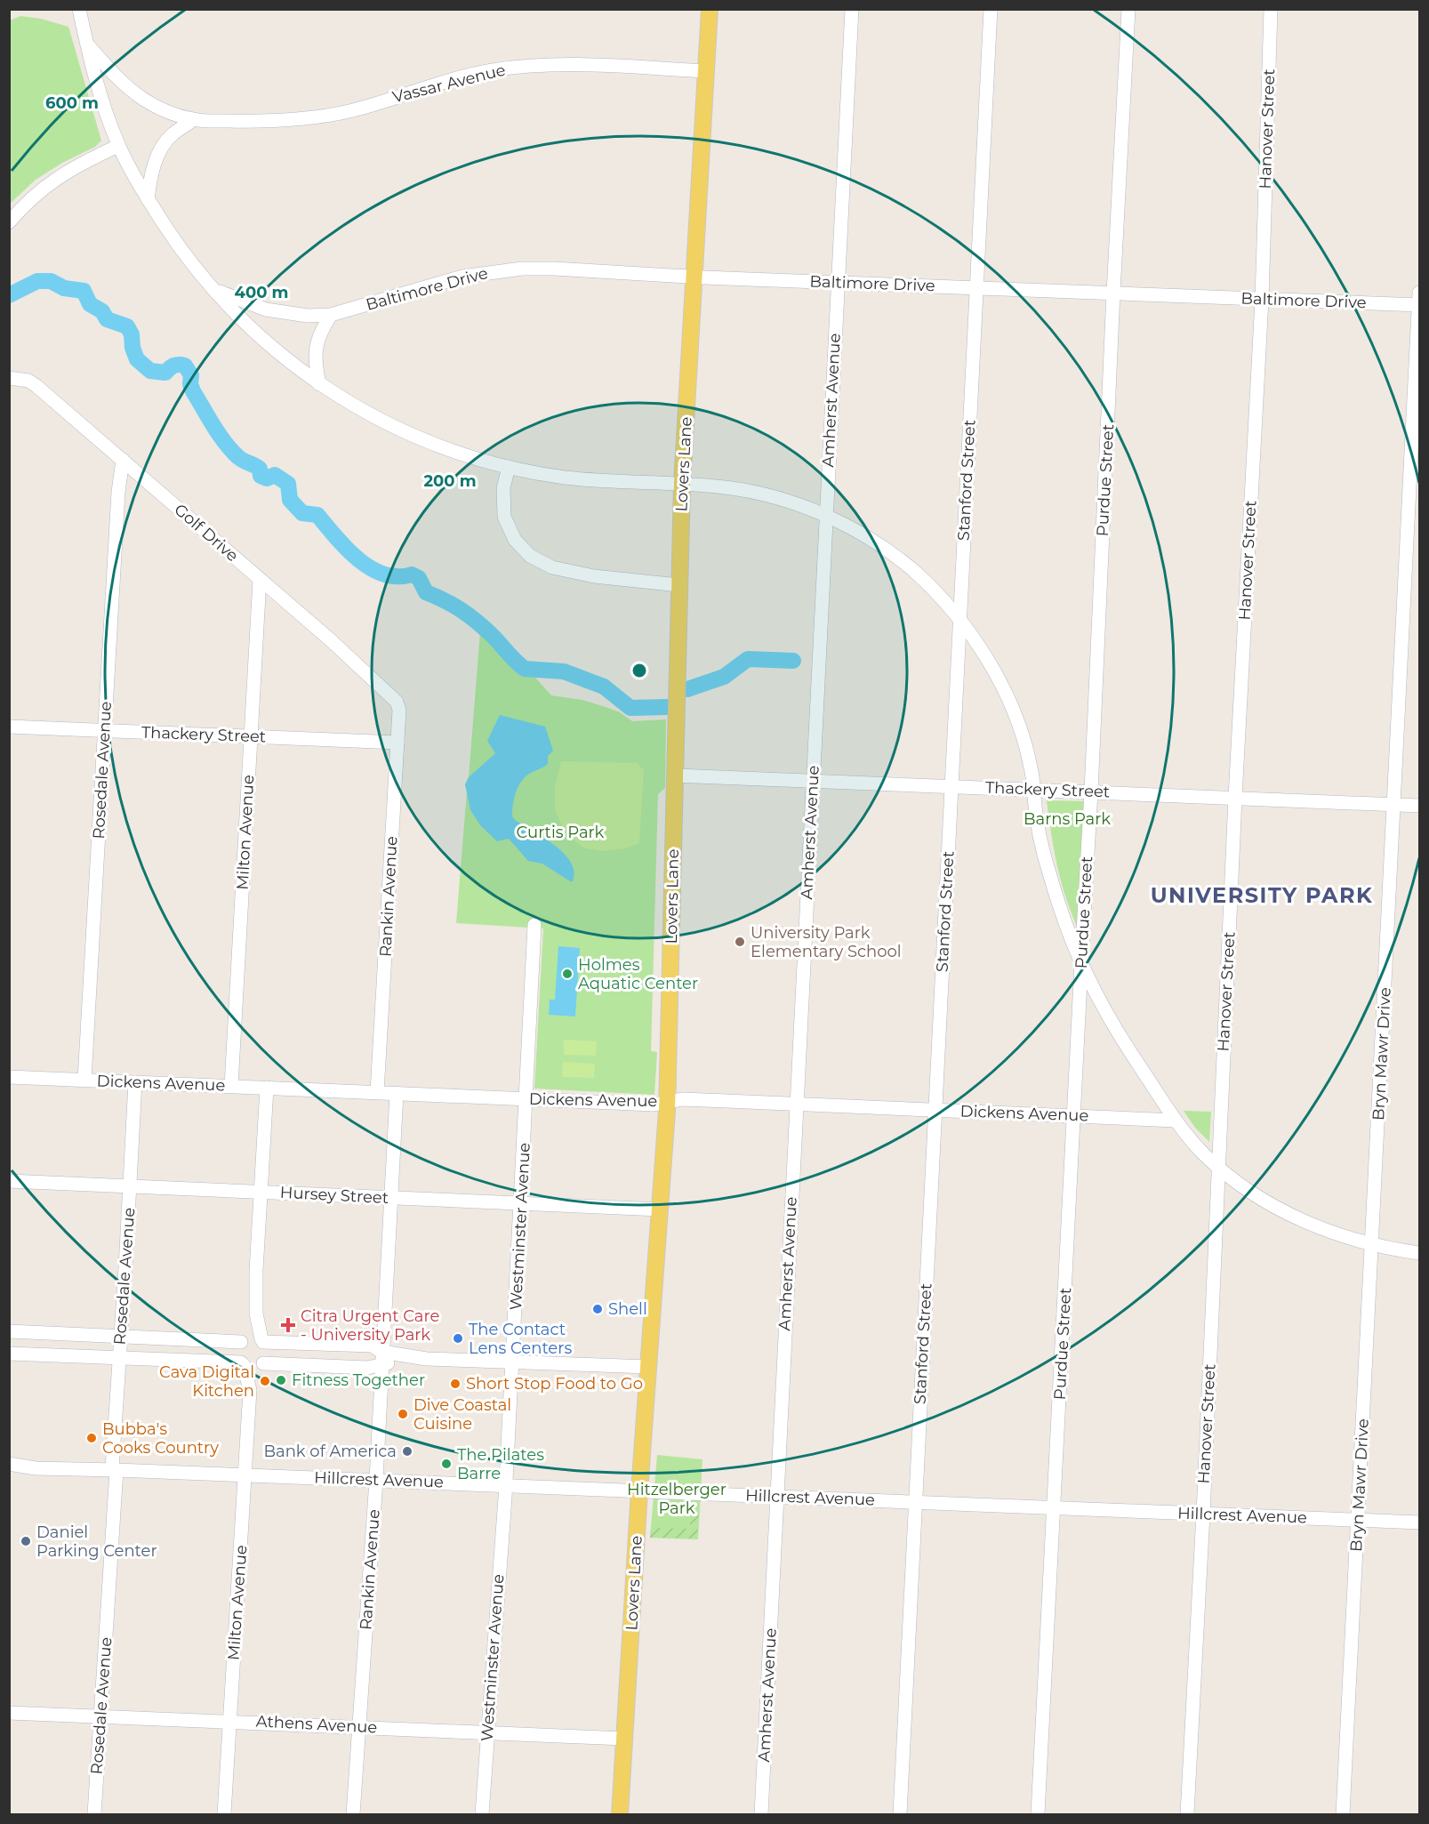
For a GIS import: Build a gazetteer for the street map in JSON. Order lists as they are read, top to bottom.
{
  "streets": {
    "main road": ["Lovers Lane"],
    "street": [
      "Vassar Avenue",
      "Hanover Street",
      "Baltimore Drive",
      "Amherst Avenue",
      "Stanford Street",
      "Purdue Street",
      "Golf Drive",
      "Thackery Street",
      "Rosedale Avenue",
      "Milton Avenue",
      "Rankin Avenue",
      "Bryn Mawr Drive",
      "Dickens Avenue",
      "Hursey Street",
      "Westminster Avenue",
      "Hillcrest Avenue",
      "Athens Avenue"
    ]
  },
  "crossings": [
    ["Vassar Avenue", "Lovers Lane"],
    ["Hanover Street", "Baltimore Drive"],
    ["Hanover Street", "Thackery Street"],
    ["Hanover Street", "Hillcrest Avenue"],
    ["Baltimore Drive", "Amherst Avenue"],
    ["Baltimore Drive", "Lovers Lane"],
    ["Baltimore Drive", "Stanford Street"],
    ["Baltimore Drive", "Purdue Street"],
    ["Baltimore Drive", "Bryn Mawr Drive"],
    ["Amherst Avenue", "Thackery Street"],
    ["Amherst Avenue", "Dickens Avenue"],
    ["Amherst Avenue", "Hillcrest Avenue"],
    ["Lovers Lane", "Thackery Street"],
    ["Lovers Lane", "Dickens Avenue"],
    ["Lovers Lane", "Hursey Street"],
    ["Lovers Lane", "Hillcrest Avenue"],
    ["Lovers Lane", "Athens Avenue"],
    ["Stanford Street", "Thackery Street"],
    ["Stanford Street", "Dickens Avenue"],
    ["Stanford Street", "Hillcrest Avenue"],
    ["Purdue Street", "Thackery Street"],
    ["Purdue Street", "Dickens Avenue"],
    ["Purdue Street", "Hillcrest Avenue"],
    ["Golf Drive", "Rosedale Avenue"],
    ["Golf Drive", "Milton Avenue"],
    ["Golf Drive", "Rankin Avenue"],
    ["Thackery Street", "Rosedale Avenue"],
    ["Thackery Street", "Milton Avenue"],
    ["Thackery Street", "Rankin Avenue"],
    ["Thackery Street", "Bryn Mawr Drive"],
    ["Rosedale Avenue", "Dickens Avenue"],
    ["Rosedale Avenue", "Hursey Street"],
    ["Rosedale Avenue", "Hillcrest Avenue"],
    ["Rosedale Avenue", "Athens Avenue"],
    ["Milton Avenue", "Dickens Avenue"],
    ["Milton Avenue", "Hillcrest Avenue"],
    ["Milton Avenue", "Athens Avenue"],
    ["Rankin Avenue", "Dickens Avenue"],
    ["Rankin Avenue", "Hursey Street"],
    ["Rankin Avenue", "Hillcrest Avenue"],
    ["Rankin Avenue", "Athens Avenue"],
    ["Bryn Mawr Drive", "Hillcrest Avenue"],
    ["Dickens Avenue", "Westminster Avenue"],
    ["Hursey Street", "Westminster Avenue"],
    ["Westminster Avenue", "Hillcrest Avenue"],
    ["Westminster Avenue", "Athens Avenue"]
  ],
  "districts": ["UNIVERSITY PARK"],
  "parks": ["Barns Park", "Curtis Park", "Hitzelberger Park"],
  "places": {
    "other": [
      "University Park Elementary School",
      "Holmes Aquatic Center",
      "Shell",
      "The Contact Lens Centers",
      "Fitness Together",
      "Cava Digital Kitchen",
      "Short Stop Food to Go",
      "Dive Coastal Cuisine",
      "Bubba's Cooks Country",
      "Bank of America",
      "The Pilates Barre",
      "Daniel Parking Center"
    ],
    "health": ["Citra Urgent Care - University Park"]
  },
  "rings": ["600 m", "400 m", "200 m"]
}
